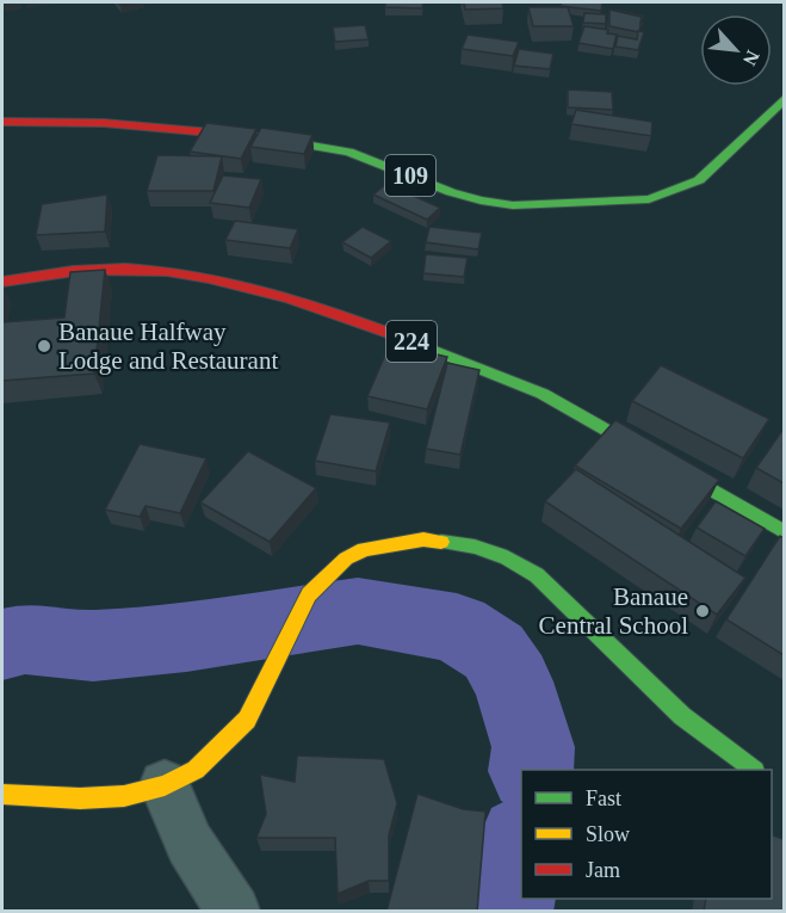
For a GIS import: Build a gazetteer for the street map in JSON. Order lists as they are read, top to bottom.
{
  "streets": {
    "main road": ["109", "224"]
  },
  "places": ["Banaue Halfway Lodge and Restaurant", "Banaue Central School"],
  "legend": ["Fast", "Slow", "Jam"],
  "north": "bottom right"
}
